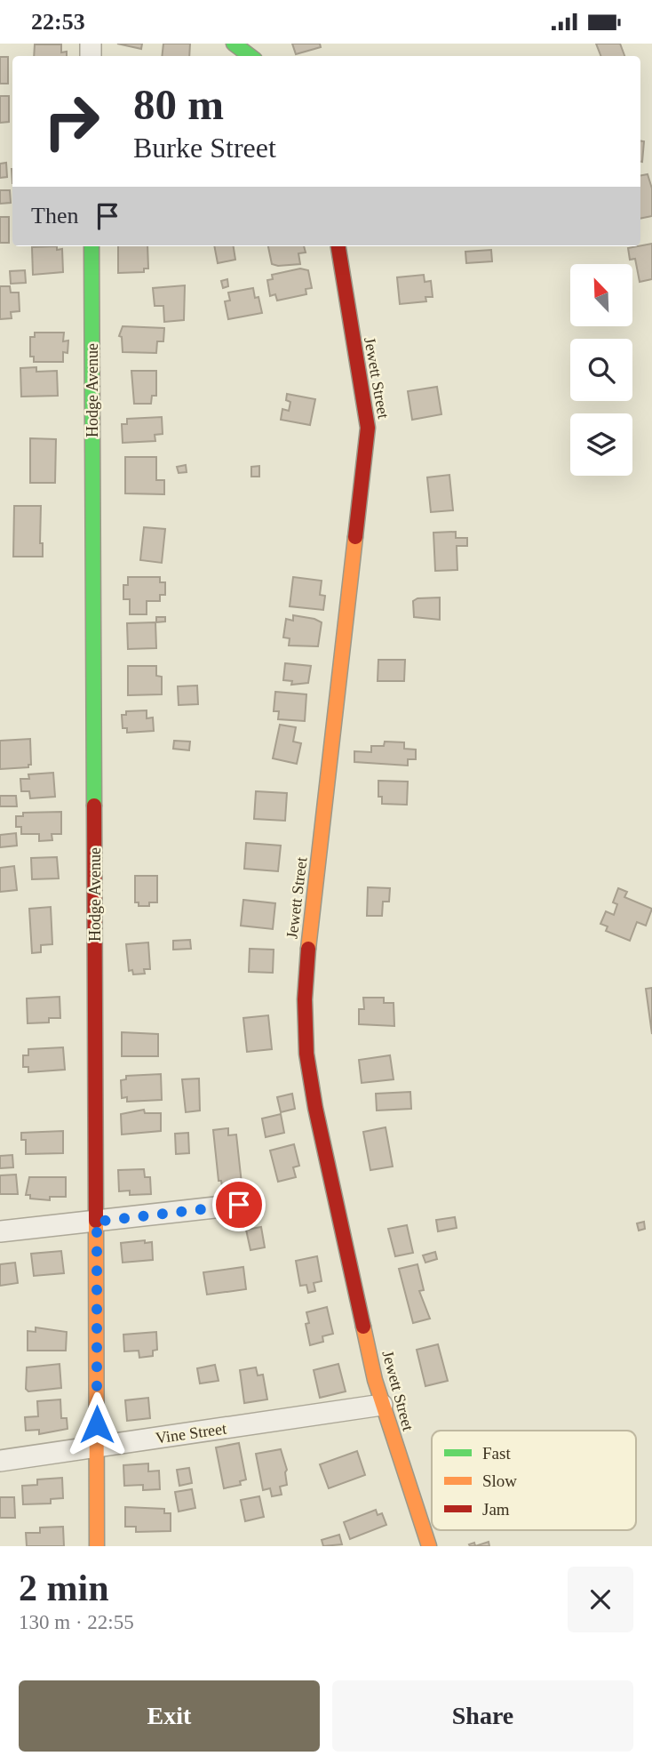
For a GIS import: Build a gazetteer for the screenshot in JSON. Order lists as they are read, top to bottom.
{
  "streets": {
    "street": ["Jewett Street", "Hodge Avenue", "Vine Street"]
  },
  "crossings": [
    ["Jewett Street", "Vine Street"],
    ["Hodge Avenue", "Vine Street"]
  ],
  "legend": ["Fast", "Slow", "Jam"],
  "north": "top left",
  "page": {
    "status": "22:53",
    "turn": ["80 m", "Burke Street"],
    "then": "Then",
    "heading": ["2 min", "130 m · 22:55"],
    "buttons": ["Exit", "Share"]
  }
}
